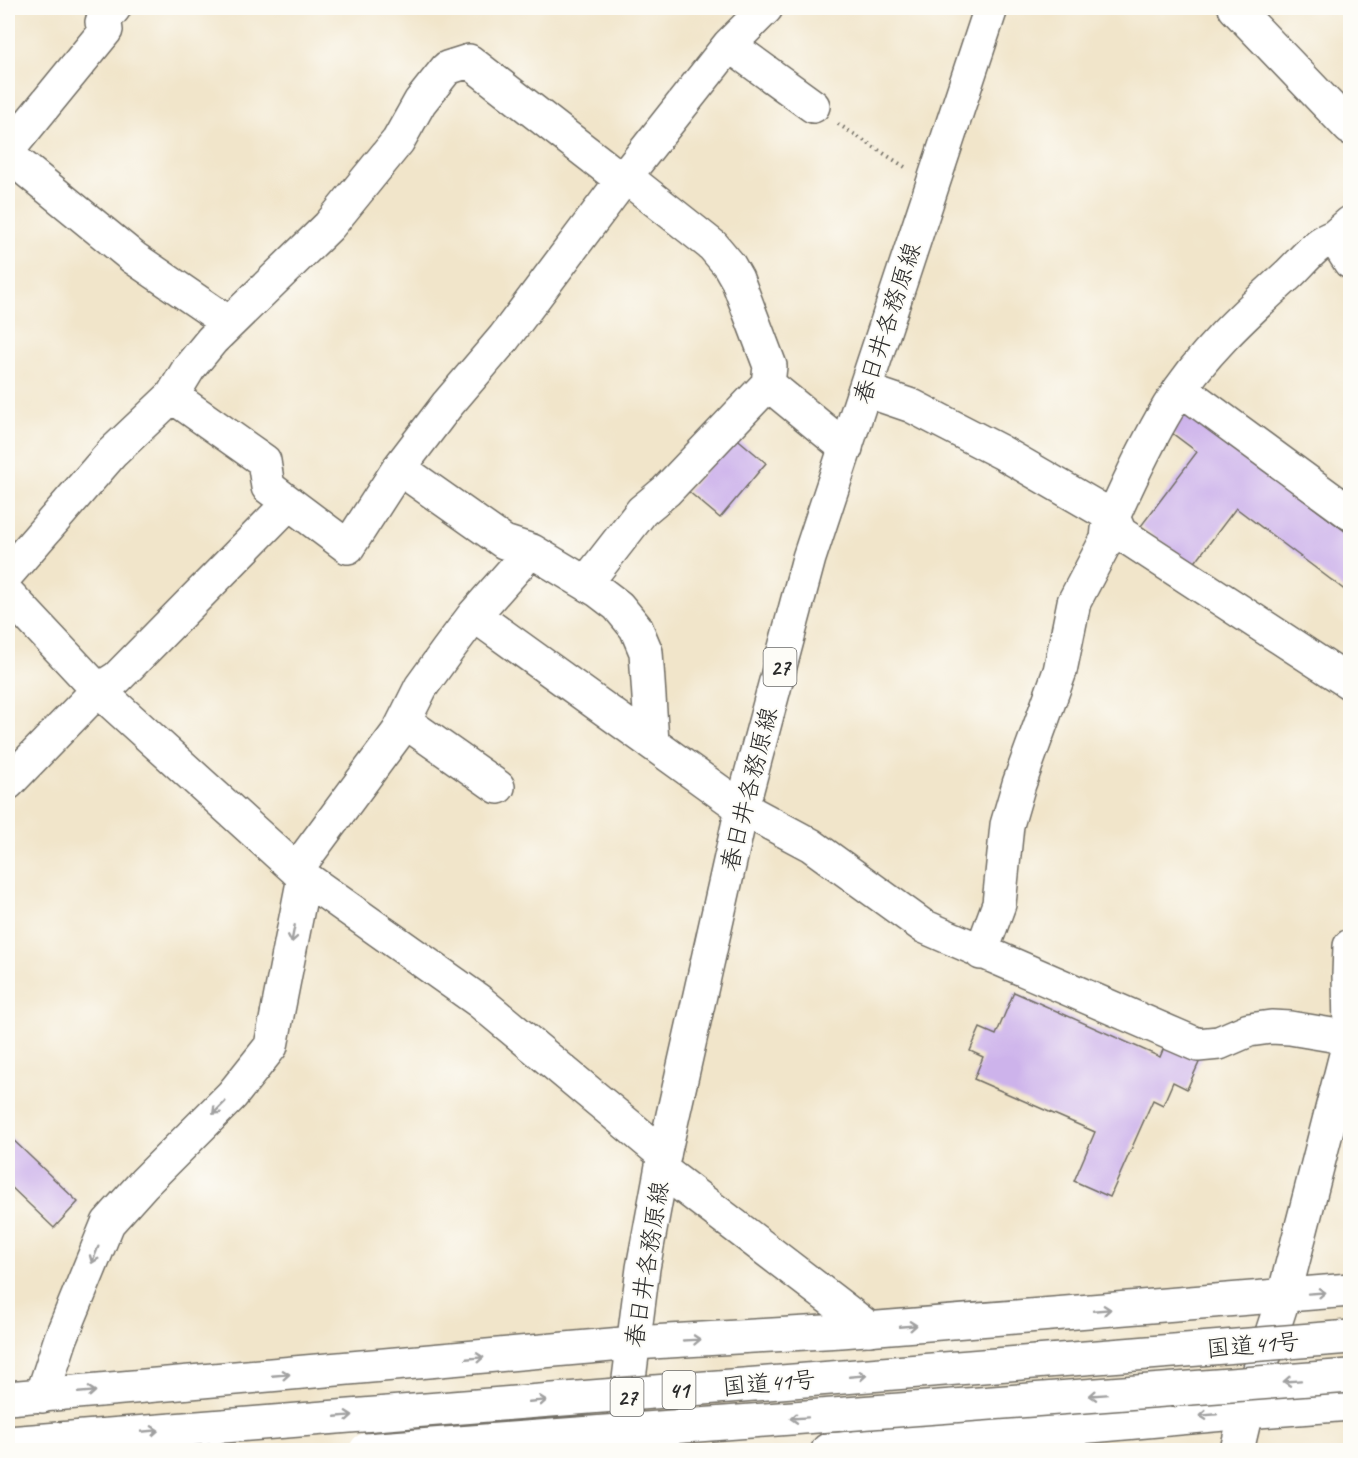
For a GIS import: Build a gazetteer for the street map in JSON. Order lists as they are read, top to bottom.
{
  "streets": {
    "main road": [
      "春日井各務原線",
      "27",
      "国道41号",
      "41"
    ]
  }
}
